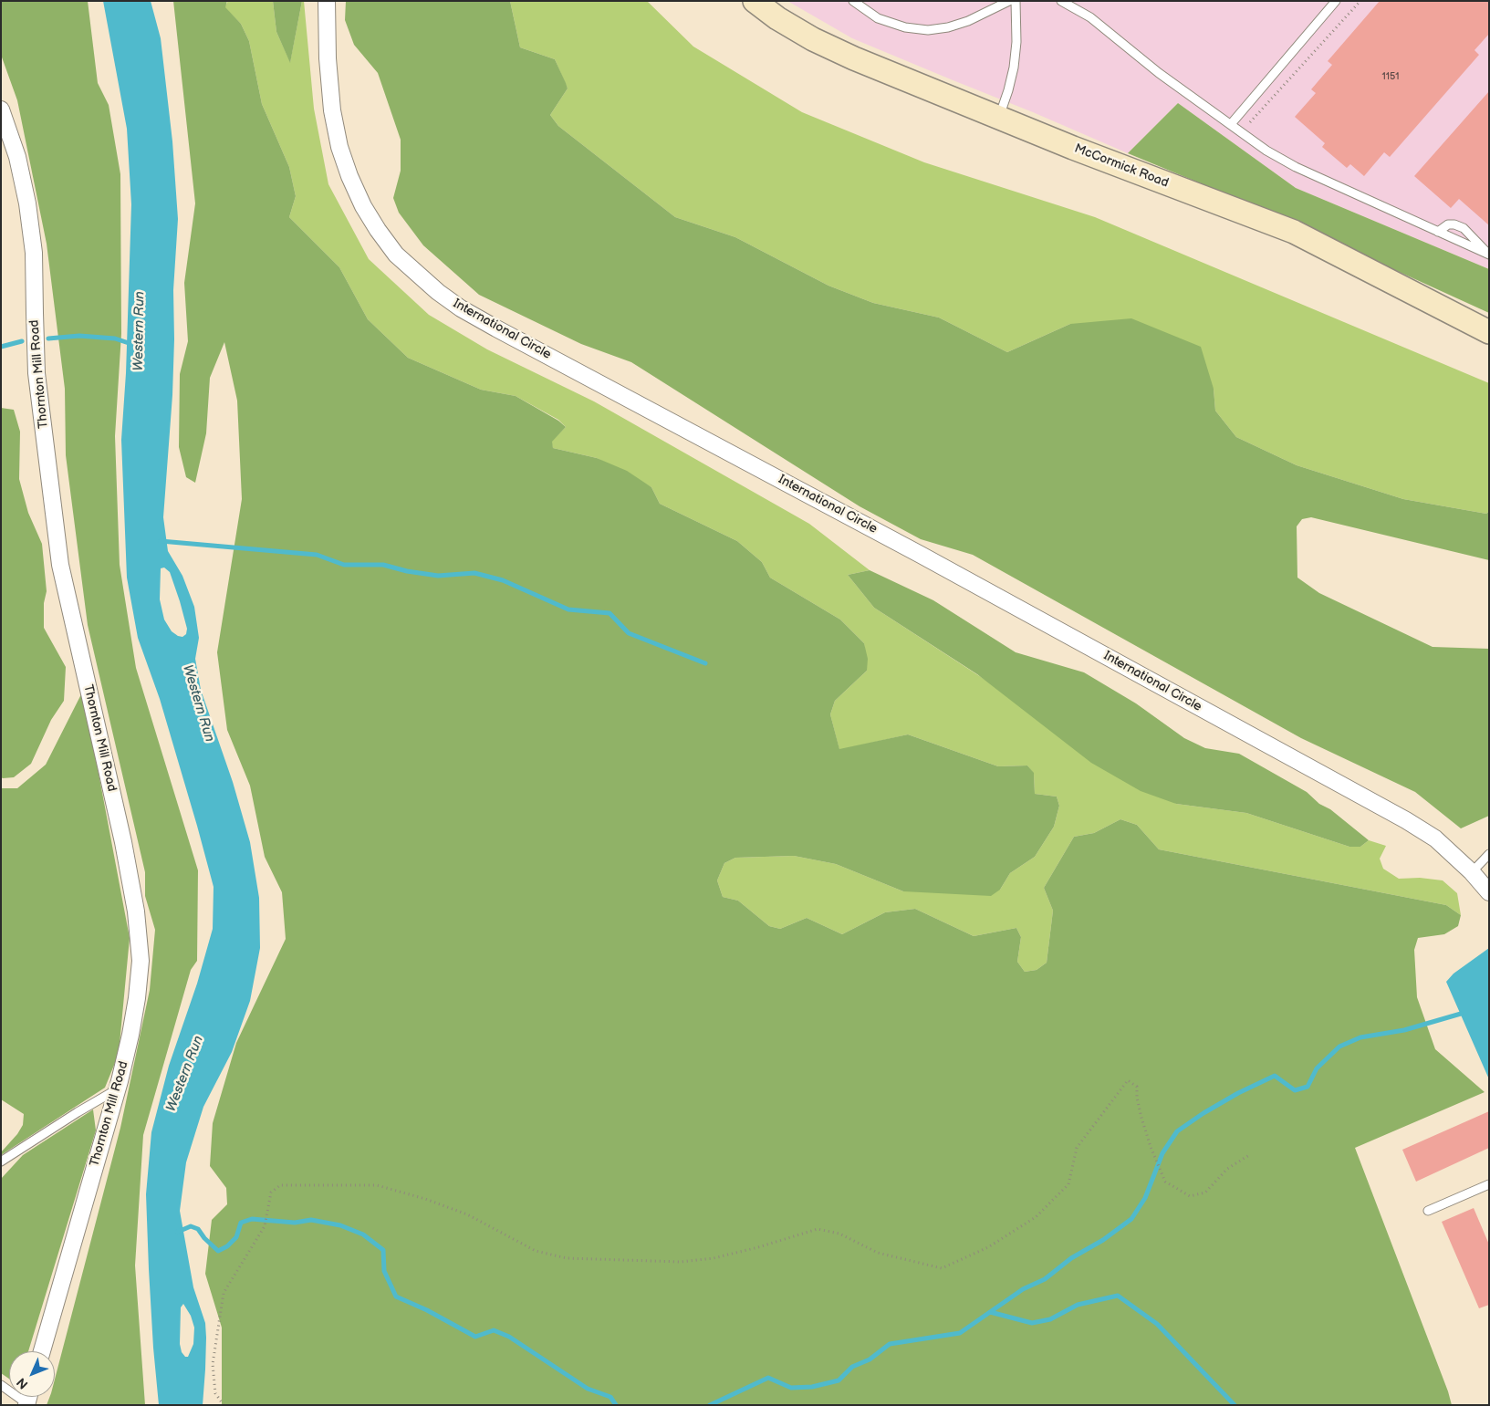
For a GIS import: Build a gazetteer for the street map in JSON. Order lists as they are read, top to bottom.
{
  "streets": {
    "main road": ["McCormick Road"],
    "street": ["International Circle", "Thornton Mill Road"]
  },
  "water": ["Western Run"],
  "house_numbers": ["1151"],
  "north": "bottom left"
}
